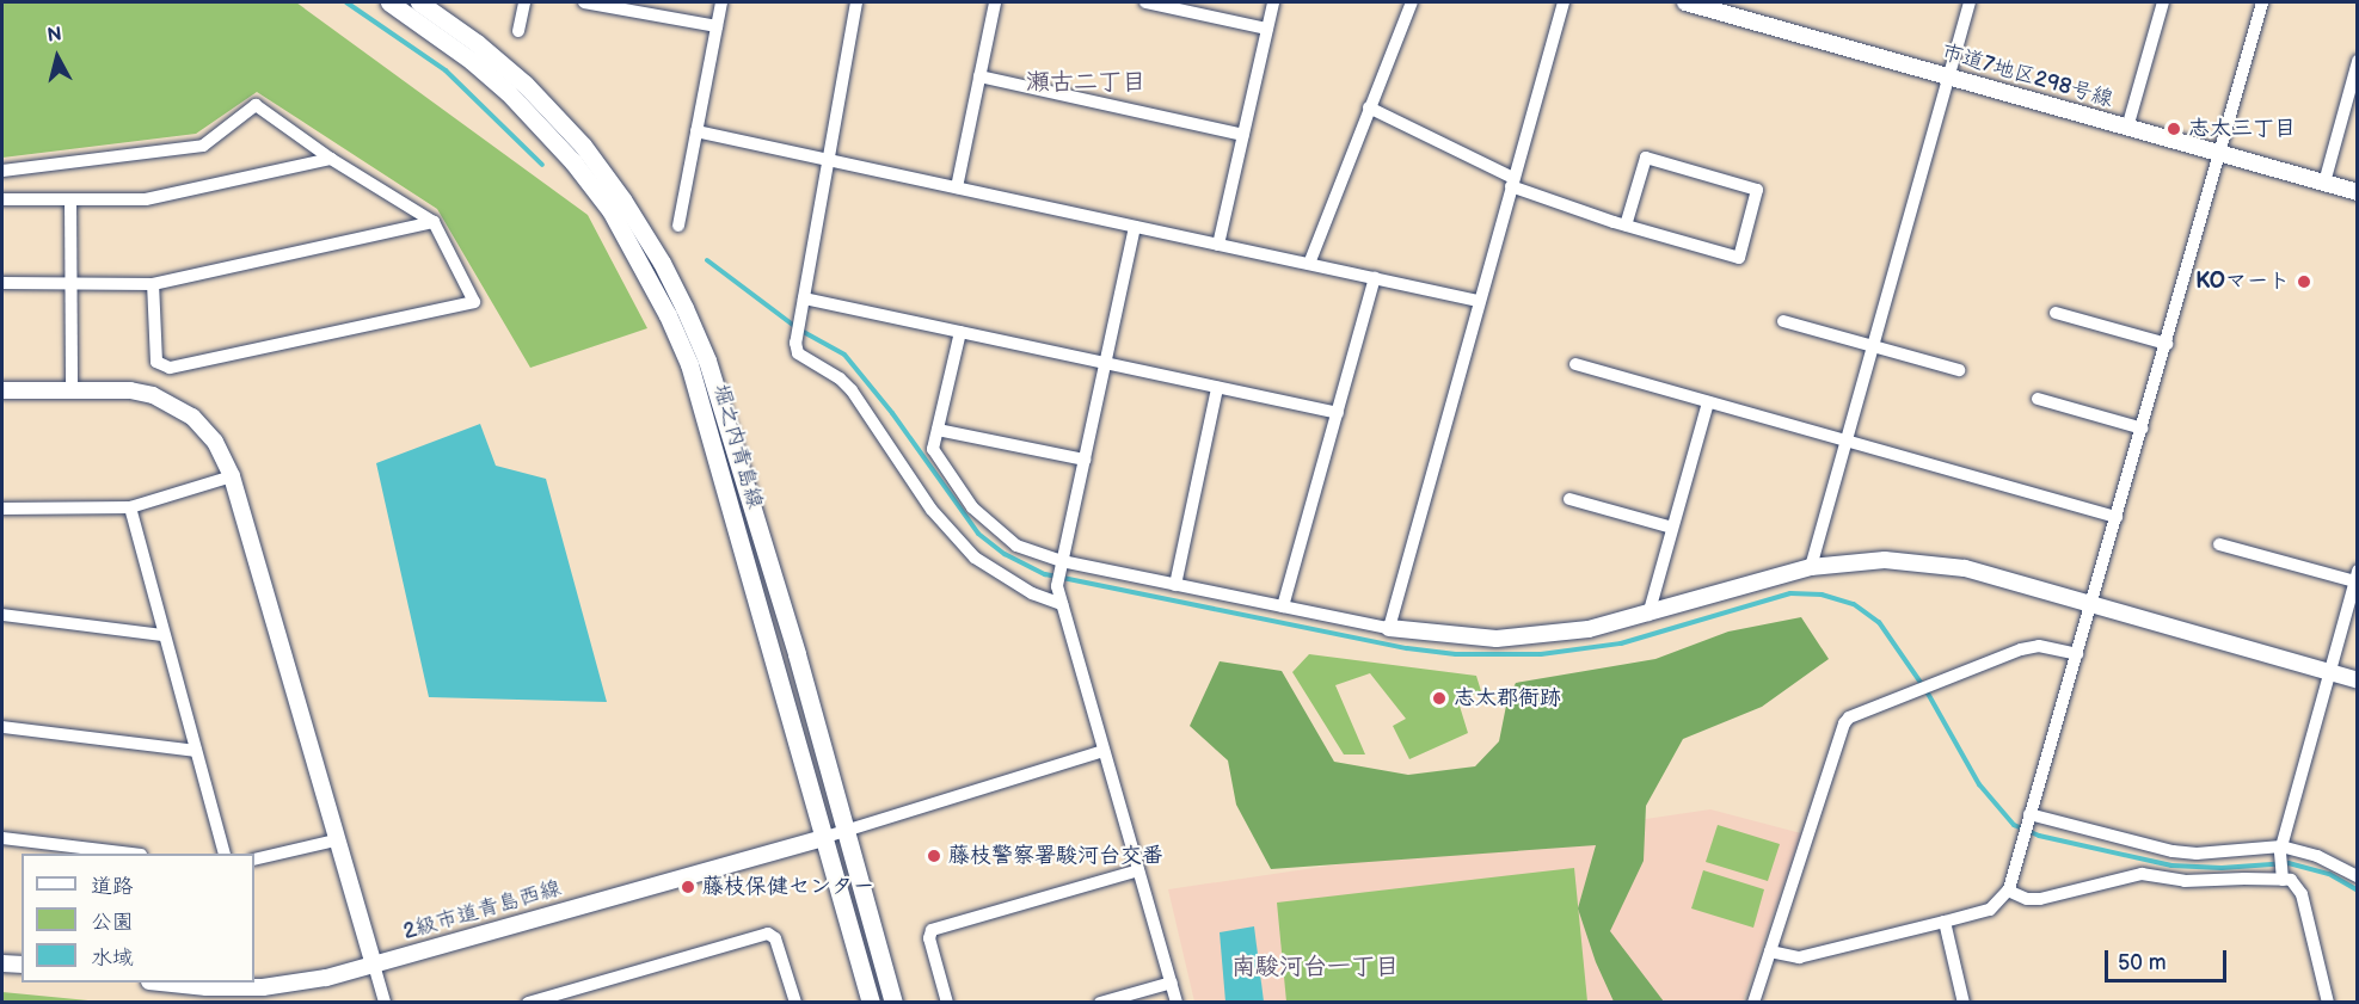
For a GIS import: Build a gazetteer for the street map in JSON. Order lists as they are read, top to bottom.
{
  "streets": {
    "main road": ["堀之内青島線"],
    "street": ["市道7地区298号線", "2級市道青島西線"]
  },
  "crossings": [
    ["堀之内青島線", "2級市道青島西線"]
  ],
  "districts": ["瀬古二丁目", "南駿河台一丁目"],
  "places": [
    "志太三丁目",
    "KOマート",
    "志太郡衙跡",
    "藤枝警察署駿河台交番",
    "藤枝保健センター"
  ],
  "legend": ["道路", "公園", "水域"],
  "scale_bar": "50 m",
  "north": "top"
}
